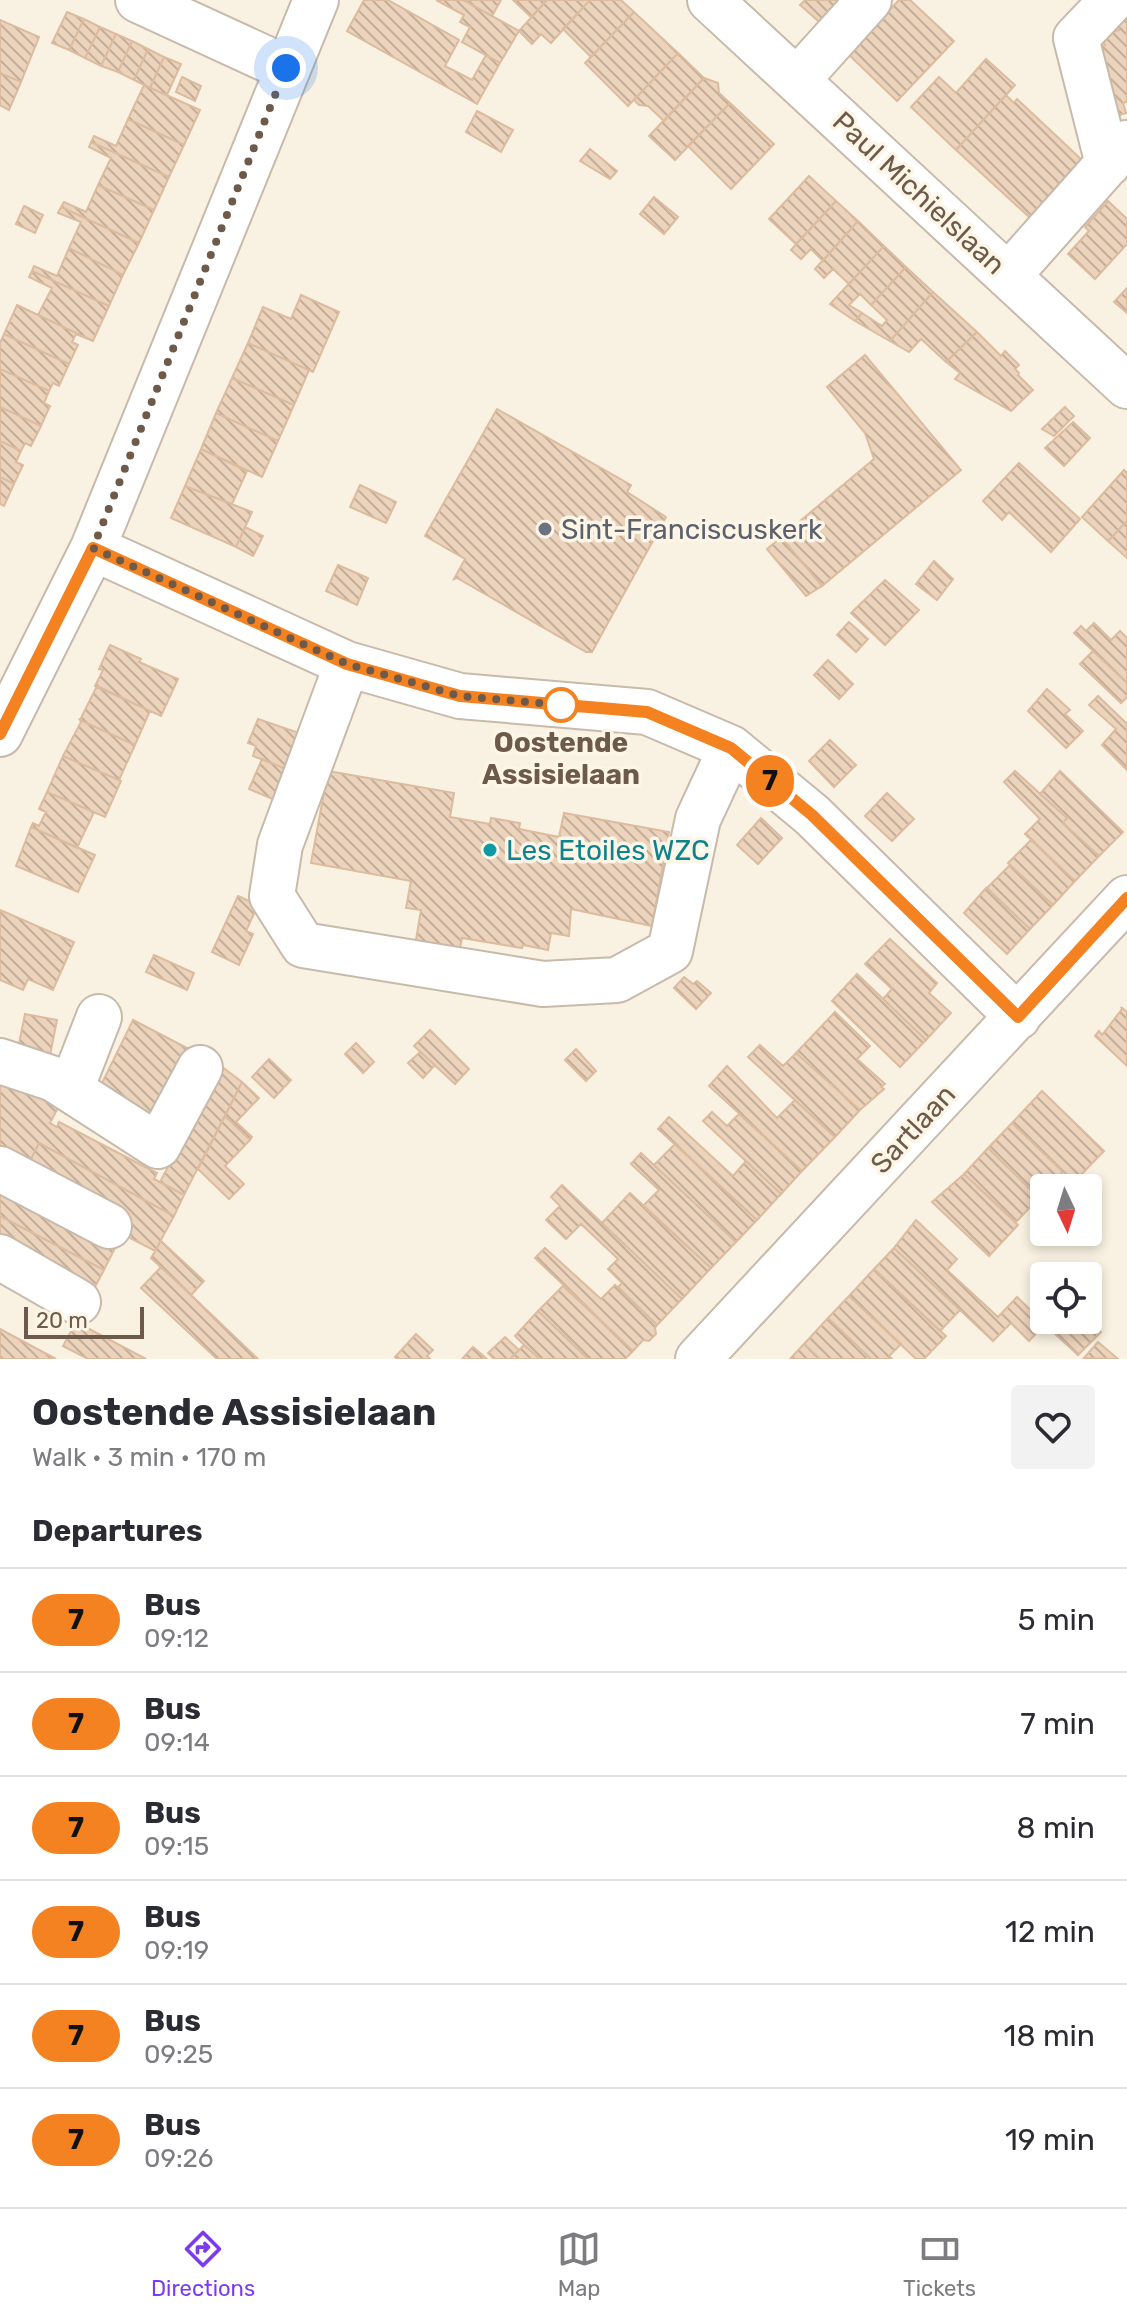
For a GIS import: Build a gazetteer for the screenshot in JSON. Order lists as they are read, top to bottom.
{
  "streets": {
    "street": ["Paul Michielslaan", "Sartlaan"]
  },
  "places": ["Sint-Franciscuskerk", "Oostende Assisielaan", "Les Etoiles WZC"],
  "lines": ["bus line 7"],
  "scale_bar": "20 m",
  "north": "bottom",
  "page": {
    "on_map": "7",
    "scale": "20 m",
    "heading": [
      ["Oostende Assisielaan", "Walk · 3 min · 170 m"],
      "Departures"
    ],
    "list": [
      {
        "mark": "7",
        "name": "Bus",
        "note": "09:12",
        "value": "5 min"
      },
      {
        "mark": "7",
        "name": "Bus",
        "note": "09:14",
        "value": "7 min"
      },
      {
        "mark": "7",
        "name": "Bus",
        "note": "09:15",
        "value": "8 min"
      },
      {
        "mark": "7",
        "name": "Bus",
        "note": "09:19",
        "value": "12 min"
      },
      {
        "mark": "7",
        "name": "Bus",
        "note": "09:25",
        "value": "18 min"
      },
      {
        "mark": "7",
        "name": "Bus",
        "note": "09:26",
        "value": "19 min"
      }
    ],
    "tabs": ["Directions", "Map", "Tickets"]
  }
}
